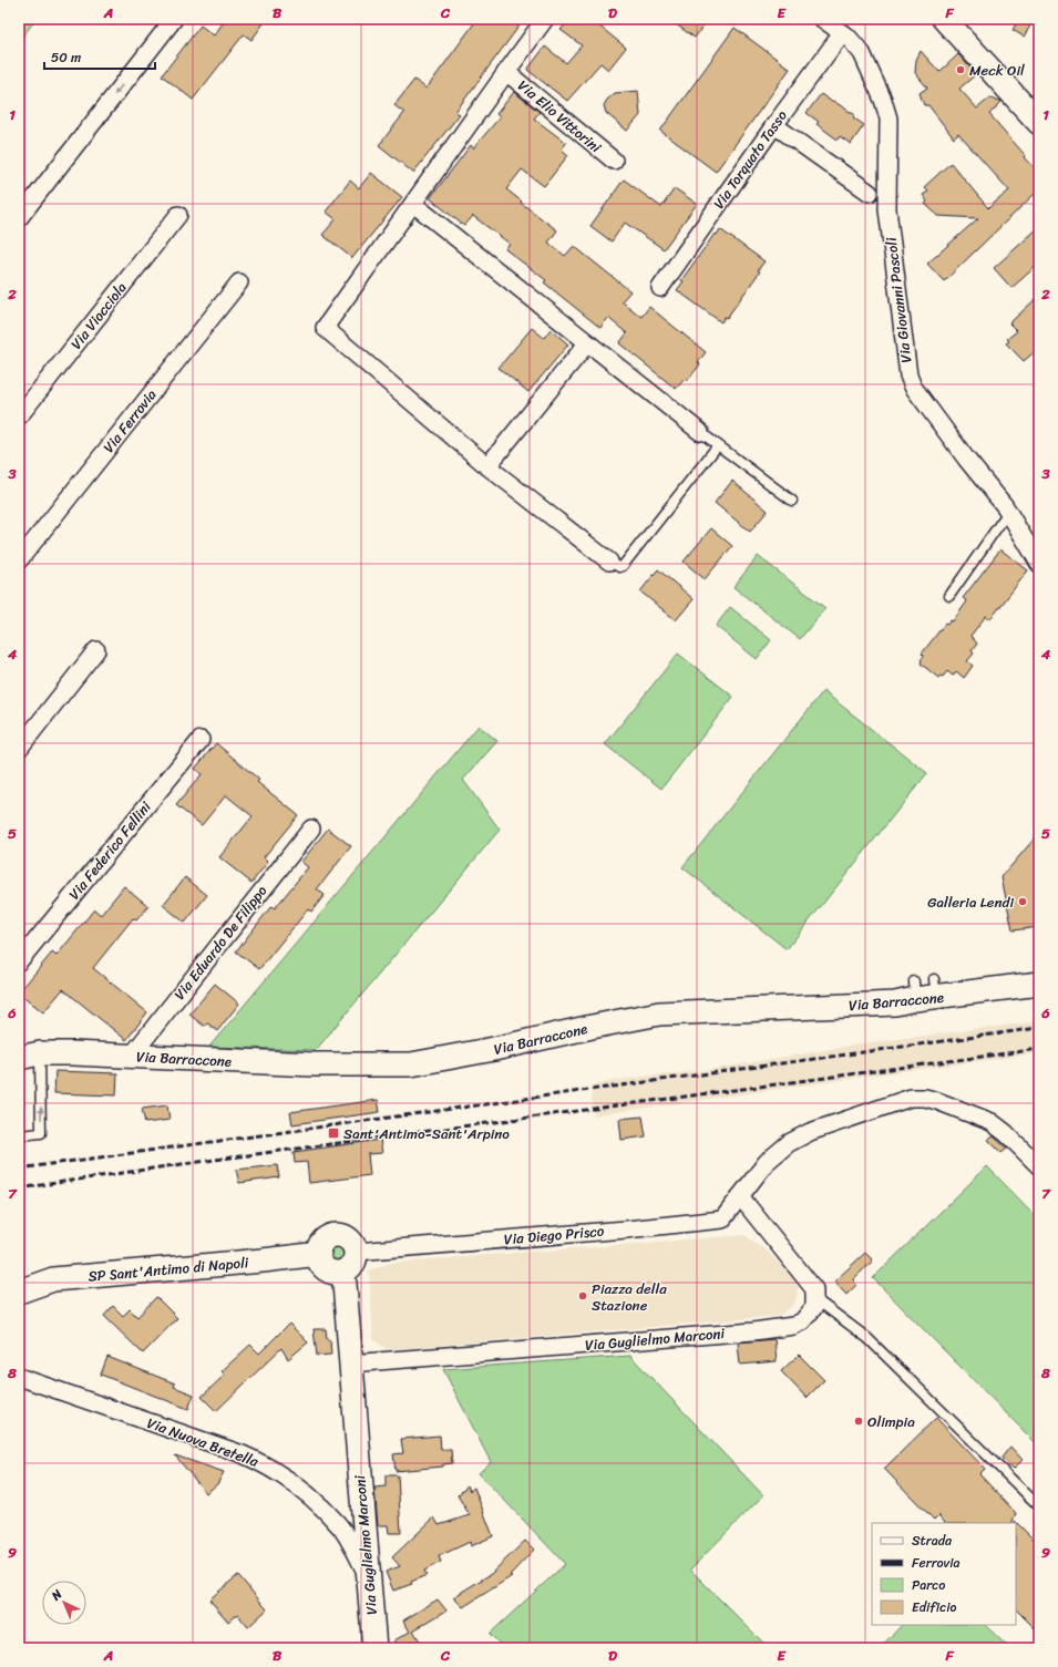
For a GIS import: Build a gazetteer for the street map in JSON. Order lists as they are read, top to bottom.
{
  "streets": {
    "street": [
      "Via Elio Vittorini",
      "Via Torquato Tasso",
      "Via Giovanni Pascoli",
      "Via Viocciola",
      "Via Ferrovia",
      "Via Federico Fellini",
      "Via Eduardo De Filippo",
      "Via Barraccone",
      "Via Diego Prisco",
      "SP Sant'Antimo di Napoli",
      "Via Guglielmo Marconi",
      "Via Nuova Bretella"
    ]
  },
  "crossings": [
    ["Via Torquato Tasso", "Via Giovanni Pascoli"],
    ["Via Eduardo De Filippo", "Via Barraccone"],
    ["Via Diego Prisco", "SP Sant'Antimo di Napoli"],
    ["Via Diego Prisco", "Via Guglielmo Marconi"],
    ["SP Sant'Antimo di Napoli", "Via Guglielmo Marconi"],
    ["Via Guglielmo Marconi", "Via Nuova Bretella"]
  ],
  "places": {
    "other": [
      "Meck Oil",
      "Galleria Lendi",
      "Piazza della Stazione",
      "Olimpia"
    ],
    "transit": ["Sant'Antimo-Sant'Arpino"]
  },
  "legend": [
    "Strada",
    "Ferrovia",
    "Parco",
    "Edificio"
  ],
  "scale_bar": "50 m",
  "north": "top left",
  "grid": {
    "columns": [
      "A",
      "B",
      "C",
      "D",
      "E",
      "F"
    ],
    "rows": [
      "1",
      "2",
      "3",
      "4",
      "5",
      "6",
      "7",
      "8",
      "9"
    ]
  }
}
